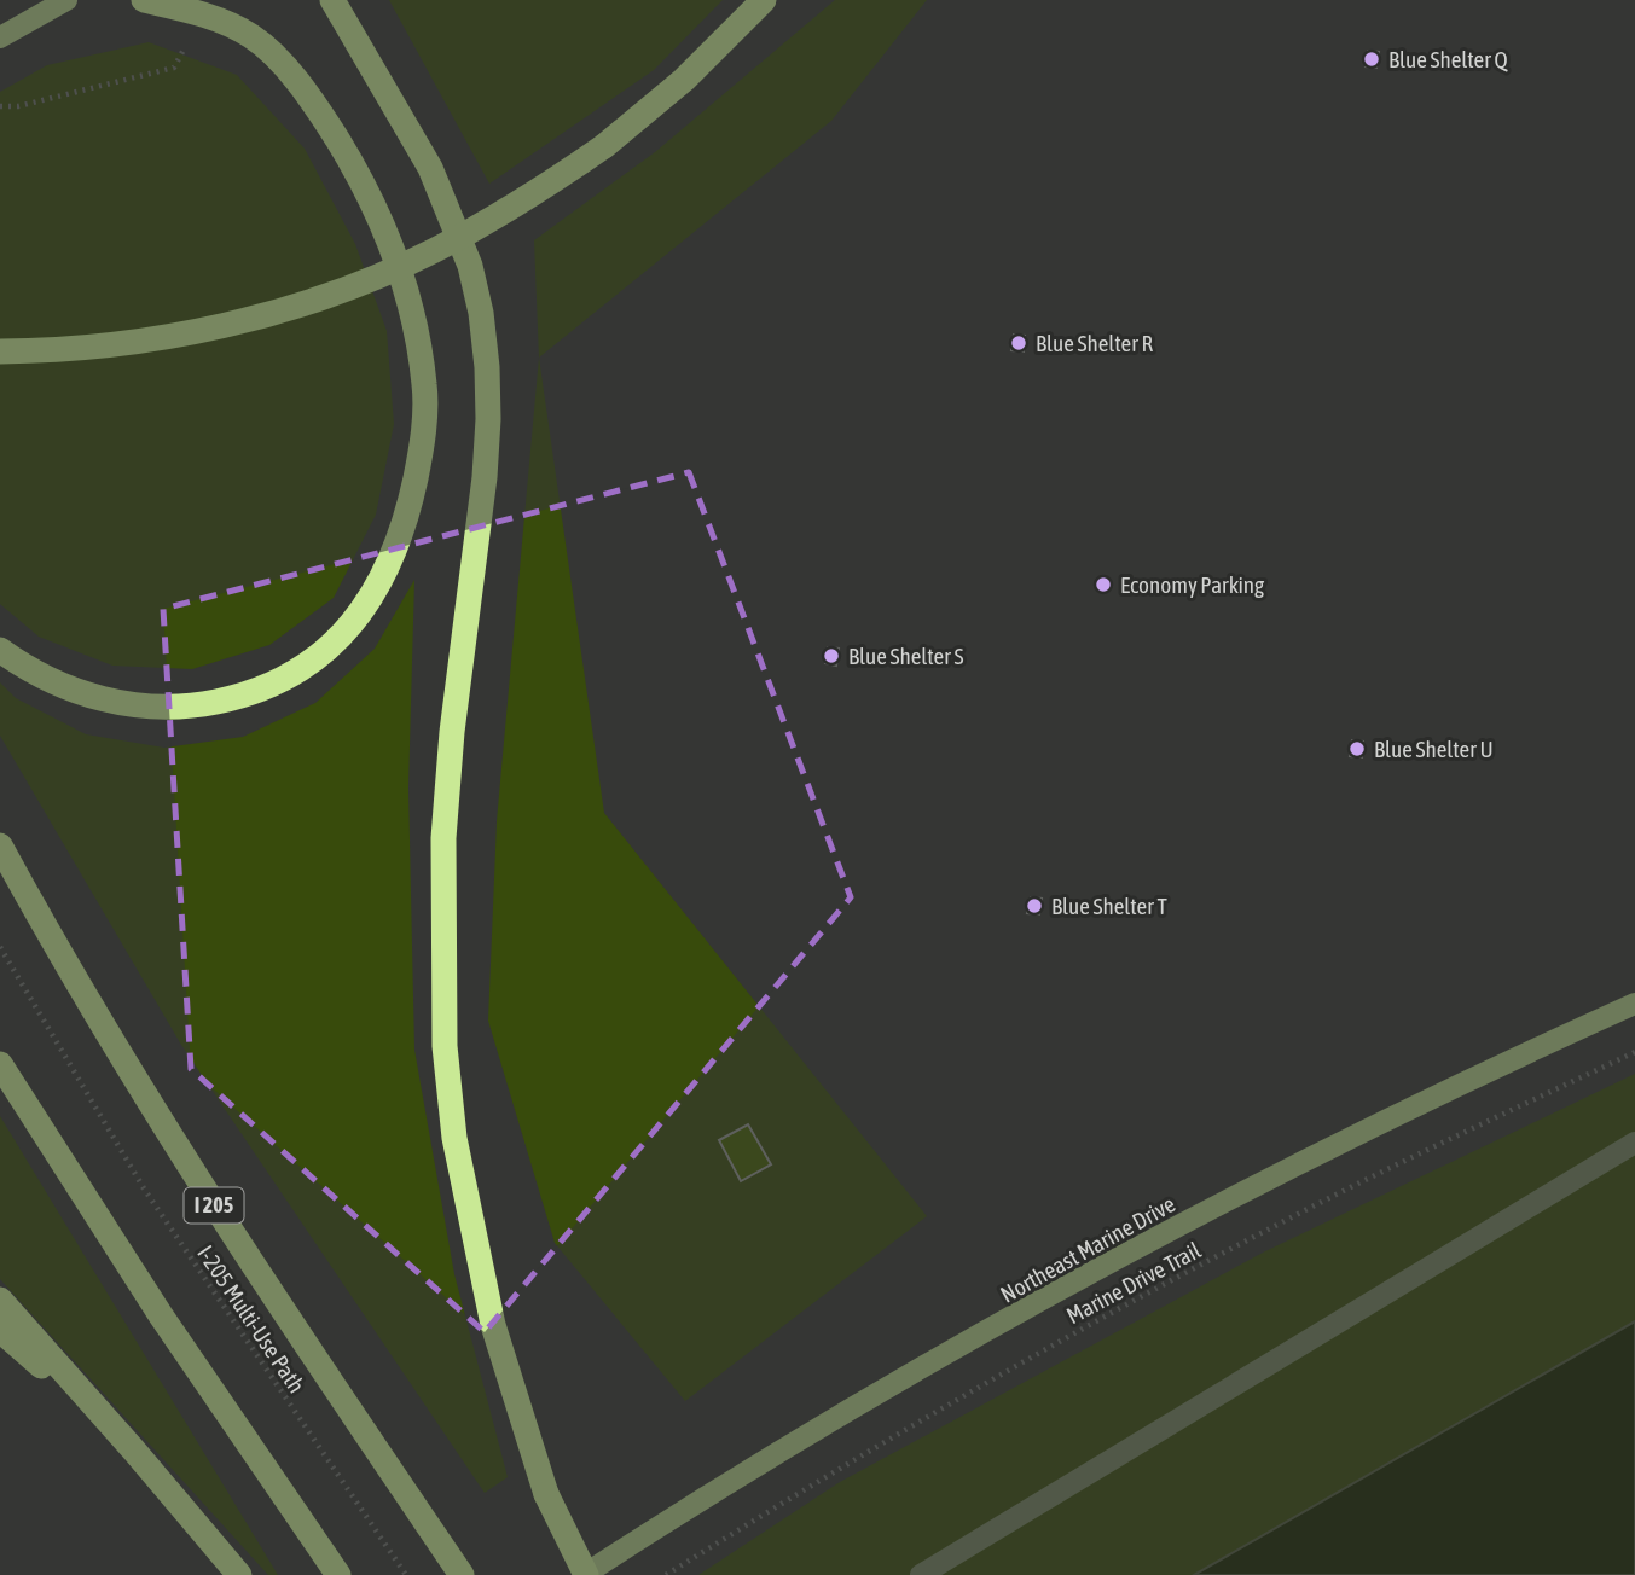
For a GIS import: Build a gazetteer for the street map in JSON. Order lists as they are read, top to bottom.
{
  "streets": {
    "highway": ["I 205"],
    "main road": ["Northeast Marine Drive"],
    "path": ["Marine Drive Trail", "I-205 Multi-Use Path"]
  },
  "places": [
    "Blue Shelter Q",
    "Blue Shelter R",
    "Economy Parking",
    "Blue Shelter S",
    "Blue Shelter U",
    "Blue Shelter T"
  ]
}
